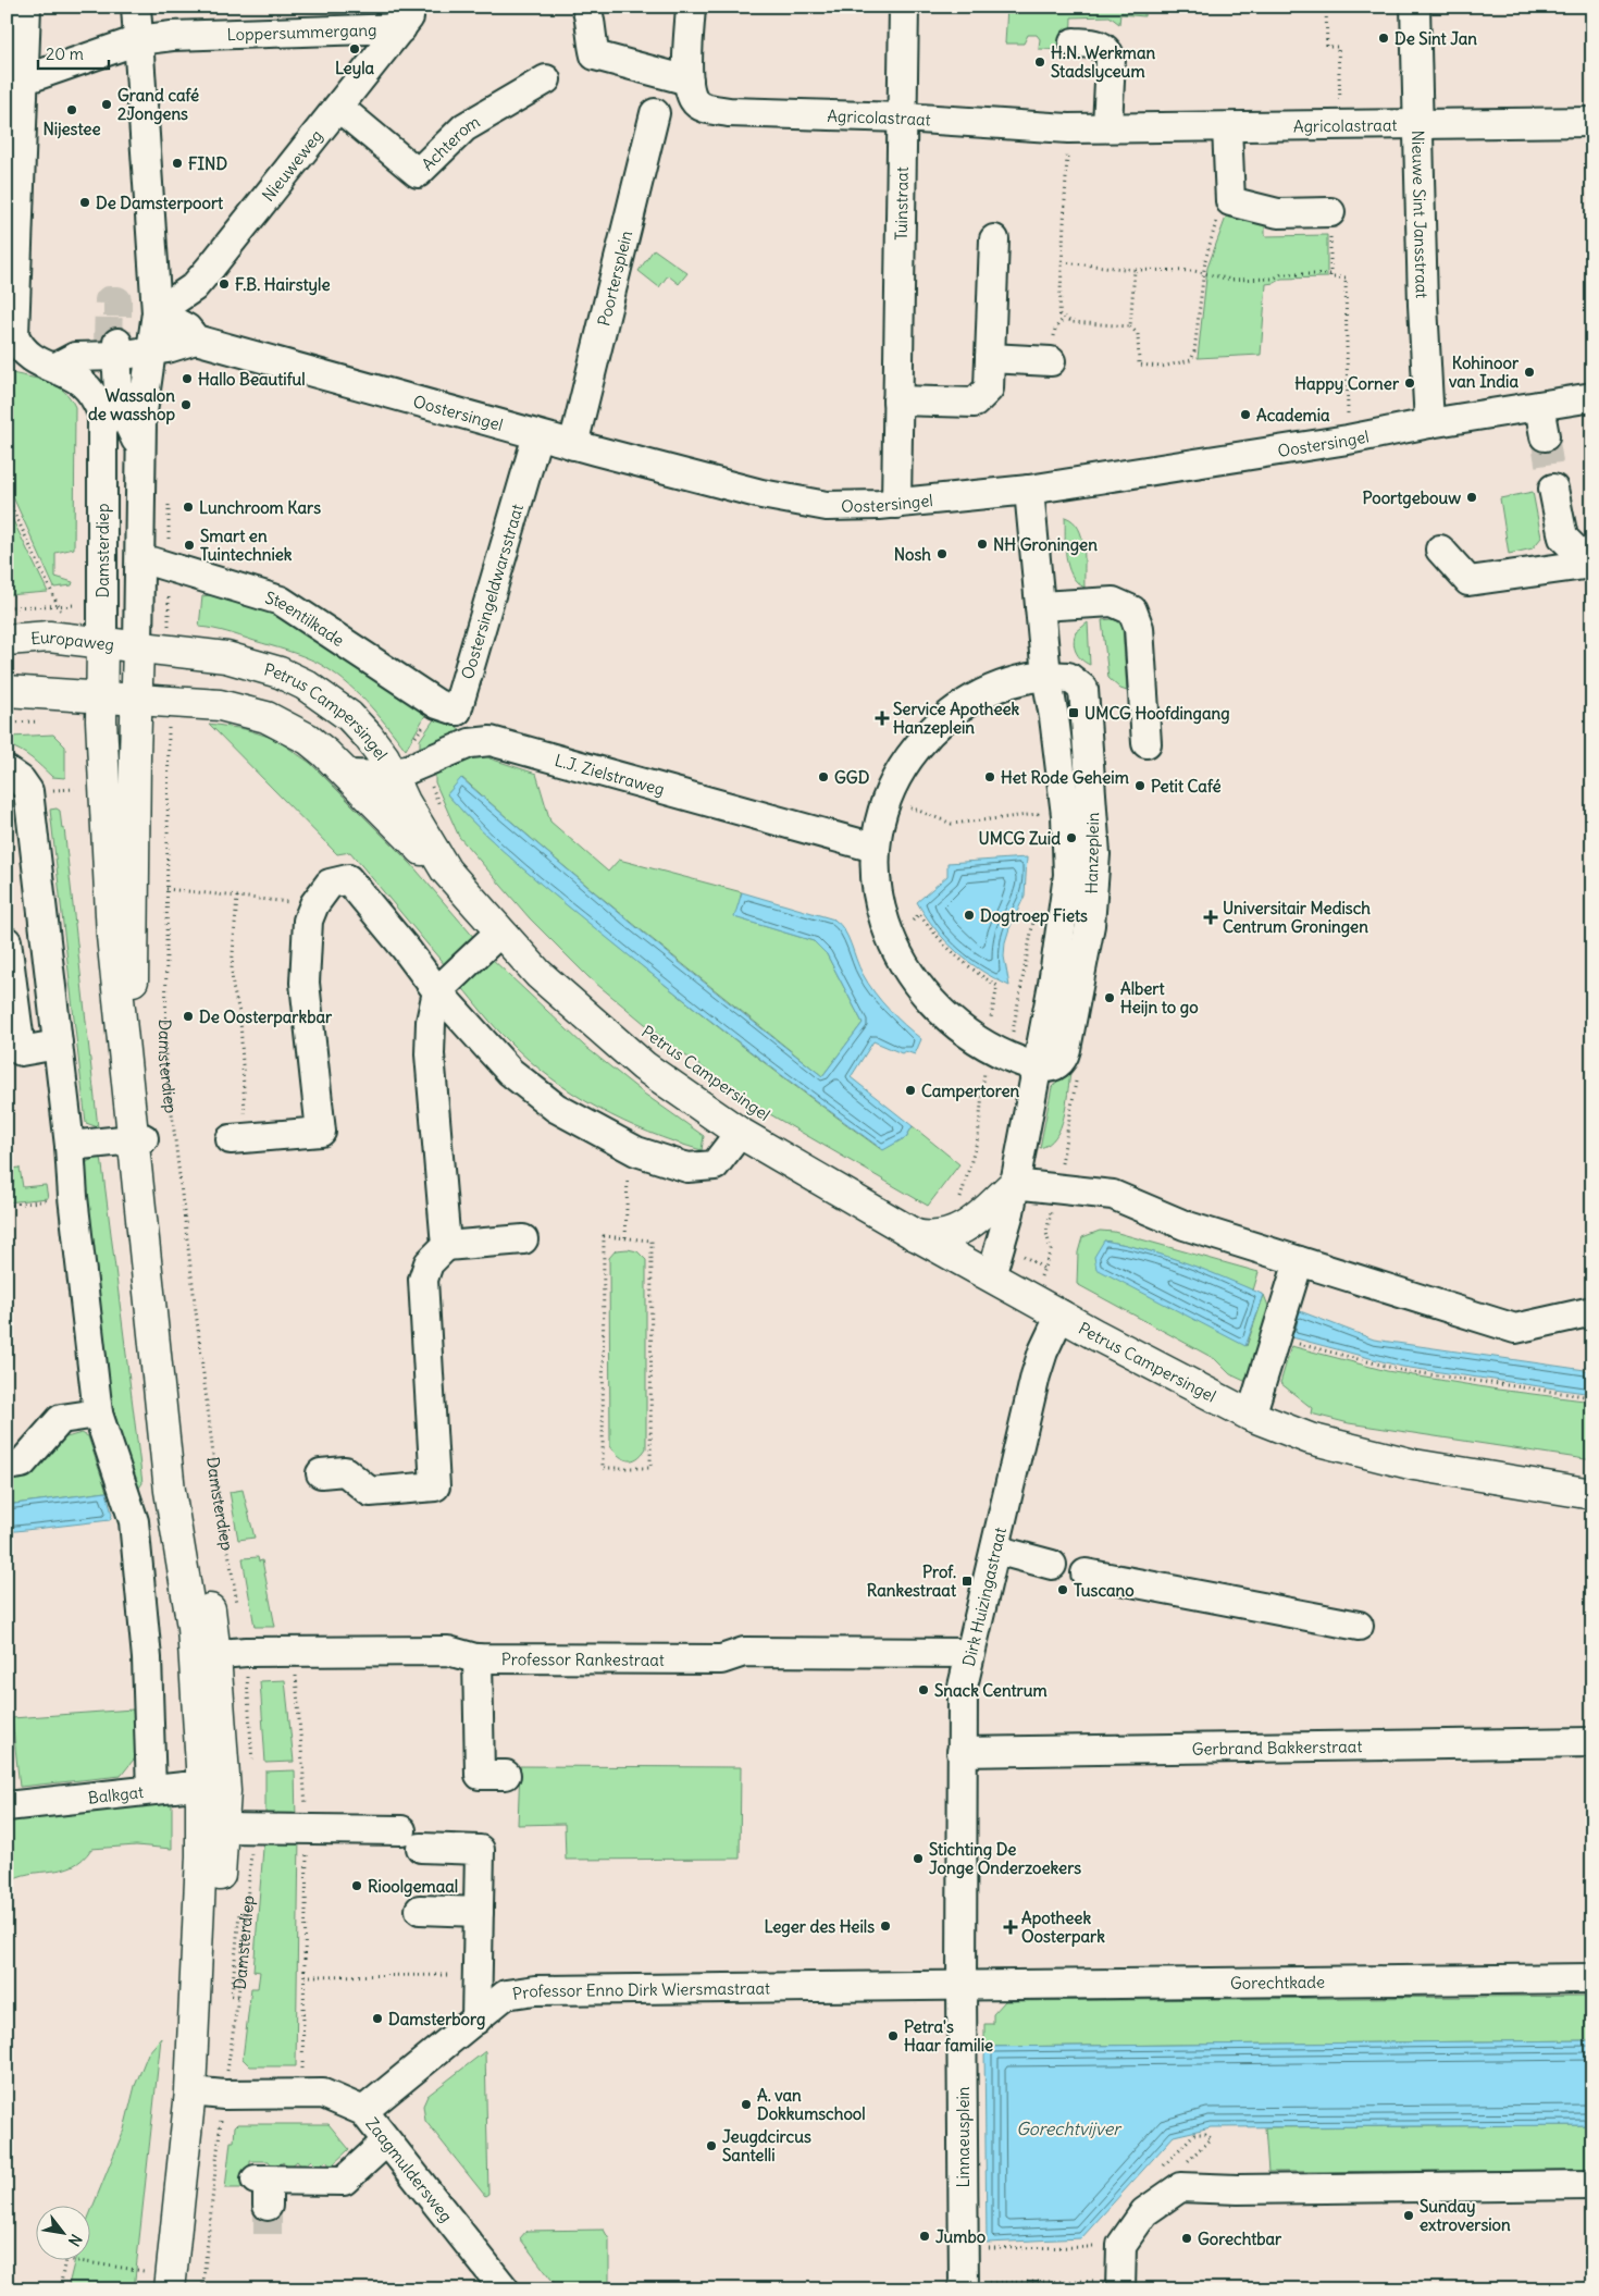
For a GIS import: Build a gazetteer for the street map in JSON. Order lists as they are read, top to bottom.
{
  "streets": {
    "main road": ["Damsterdiep", "Europaweg", "Petrus Campersingel"],
    "street": [
      "Loppersummergang",
      "Agricolastraat",
      "Achterom",
      "Nieuweweg",
      "Tuinstraat",
      "Nieuwe Sint Jansstraat",
      "Poortersplein",
      "Oostersingel",
      "Oostersingeldwarsstraat",
      "Steentilkade",
      "L.J. Zielstraweg",
      "Hanzeplein",
      "Dirk Huizingastraat",
      "Professor Rankestraat",
      "Gerbrand Bakkerstraat",
      "Balkgat",
      "Gorechtkade",
      "Professor Enno Dirk Wiersmastraat",
      "Linnaeusplein",
      "Zaagmuldersweg"
    ]
  },
  "crossings": [
    ["Loppersummergang", "Nieuweweg"],
    ["Loppersummergang", "Damsterdiep"],
    ["Agricolastraat", "Tuinstraat"],
    ["Agricolastraat", "Nieuwe Sint Jansstraat"],
    ["Achterom", "Nieuweweg"],
    ["Nieuweweg", "Oostersingel"],
    ["Nieuweweg", "Damsterdiep"],
    ["Tuinstraat", "Oostersingel"],
    ["Nieuwe Sint Jansstraat", "Oostersingel"],
    ["Poortersplein", "Oostersingel"],
    ["Oostersingel", "Damsterdiep"],
    ["Oostersingel", "Oostersingeldwarsstraat"],
    ["Oostersingel", "Hanzeplein"],
    ["Damsterdiep", "Steentilkade"],
    ["Damsterdiep", "Europaweg"],
    ["Damsterdiep", "Petrus Campersingel"],
    ["Damsterdiep", "Professor Rankestraat"],
    ["Damsterdiep", "Balkgat"],
    ["Damsterdiep", "Zaagmuldersweg"],
    ["Oostersingeldwarsstraat", "Steentilkade"],
    ["Europaweg", "Petrus Campersingel"],
    ["Petrus Campersingel", "Hanzeplein"],
    ["Petrus Campersingel", "Dirk Huizingastraat"],
    ["Dirk Huizingastraat", "Professor Rankestraat"],
    ["Dirk Huizingastraat", "Gerbrand Bakkerstraat"],
    ["Dirk Huizingastraat", "Gorechtkade"],
    ["Dirk Huizingastraat", "Professor Enno Dirk Wiersmastraat"],
    ["Dirk Huizingastraat", "Linnaeusplein"],
    ["Gorechtkade", "Professor Enno Dirk Wiersmastraat"],
    ["Gorechtkade", "Linnaeusplein"],
    ["Professor Enno Dirk Wiersmastraat", "Linnaeusplein"],
    ["Professor Enno Dirk Wiersmastraat", "Zaagmuldersweg"]
  ],
  "water": ["Gorechtvijver"],
  "places": {
    "other": [
      "De Sint Jan",
      "Leyla",
      "H.N. Werkman Stadslyceum",
      "Grand café 2Jongens",
      "Nijestee",
      "FIND",
      "De Damsterpoort",
      "F.B. Hairstyle",
      "Kohinoor van India",
      "Hallo Beautiful",
      "Happy Corner",
      "Wassalon de wasshop",
      "Academia",
      "Poortgebouw",
      "Lunchroom Kars",
      "NH Groningen",
      "Smart en Tuintechniek",
      "Nosh",
      "GGD",
      "Het Rode Geheim",
      "Petit Café",
      "UMCG Zuid",
      "Dogtroep Fiets",
      "Albert Heijn to go",
      "De Oosterparkbar",
      "Campertoren",
      "Tuscano",
      "Snack Centrum",
      "Stichting De Jonge Onderzoekers",
      "Rioolgemaal",
      "Leger des Heils",
      "Damsterborg",
      "Petra's Haar familie",
      "A. van Dokkumschool",
      "Jeugdcircus Santelli",
      "Sunday extroversion",
      "Jumbo",
      "Gorechtbar"
    ],
    "transit": ["UMCG Hoofdingang", "Prof. Rankestraat"],
    "health": ["Service Apotheek Hanzeplein", "Universitair Medisch Centrum Groningen", "Apotheek Oosterpark"]
  },
  "scale_bar": "20 m",
  "north": "bottom right"
}
